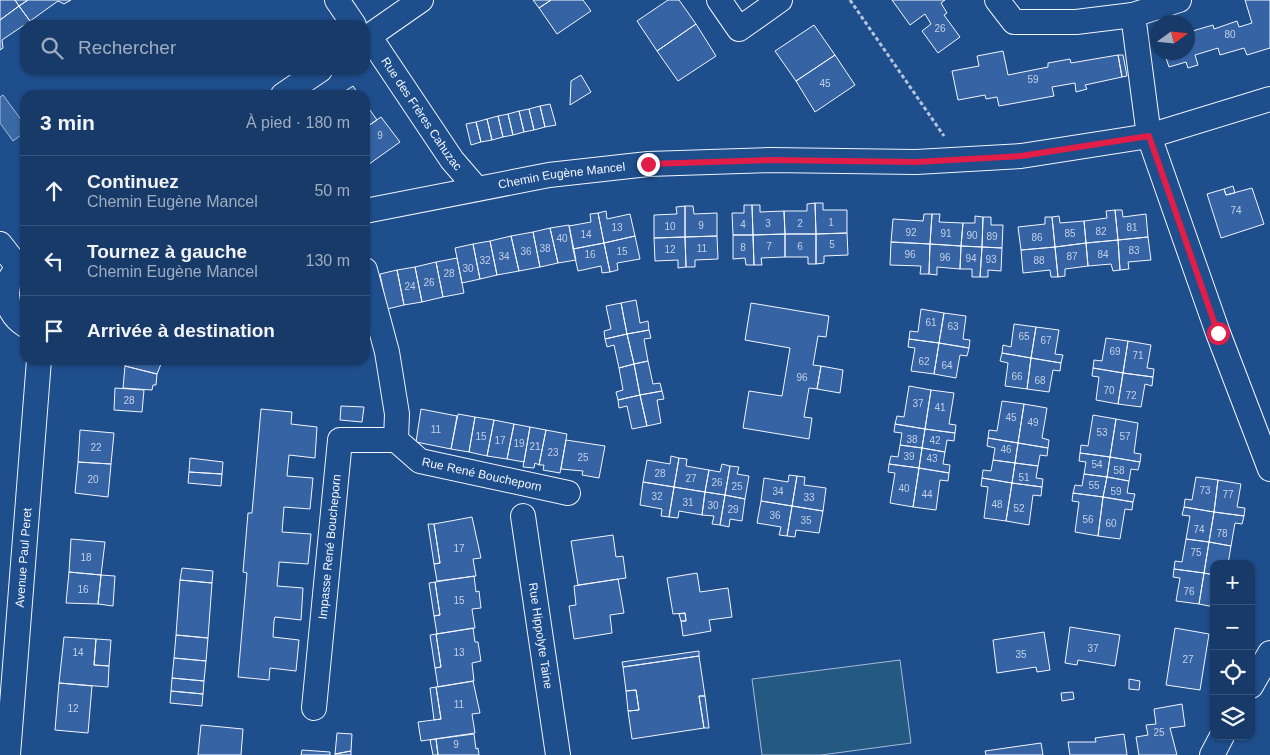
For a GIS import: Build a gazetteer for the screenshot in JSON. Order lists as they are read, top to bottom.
{
  "streets": {
    "street": [
      "Rue des Frères Cahuzac",
      "Chemin Eugène Mancel",
      "Rue René Boucheporn",
      "Impasse René Boucheporn",
      "Avenue Paul Peret",
      "Rue Hippolyte Taine"
    ]
  },
  "crossings": [
    ["Rue des Frères Cahuzac", "Chemin Eugène Mancel"],
    ["Rue René Boucheporn", "Impasse René Boucheporn"]
  ],
  "house_numbers": [
    "26",
    "80",
    "59",
    "45",
    "9",
    "74",
    "1",
    "3",
    "2",
    "4",
    "9",
    "10",
    "13",
    "81",
    "82",
    "92",
    "91",
    "85",
    "14",
    "90",
    "89",
    "86",
    "40",
    "5",
    "7",
    "6",
    "8",
    "38",
    "11",
    "12",
    "83",
    "36",
    "15",
    "16",
    "96",
    "84",
    "34",
    "87",
    "96",
    "94",
    "93",
    "32",
    "88",
    "30",
    "28",
    "26",
    "24",
    "61",
    "63",
    "65",
    "67",
    "69",
    "71",
    "62",
    "64",
    "66",
    "96",
    "68",
    "70",
    "72",
    "28",
    "37",
    "41",
    "45",
    "49",
    "11",
    "53",
    "15",
    "57",
    "38",
    "17",
    "42",
    "19",
    "21",
    "22",
    "46",
    "23",
    "39",
    "25",
    "43",
    "54",
    "58",
    "28",
    "51",
    "27",
    "20",
    "26",
    "55",
    "25",
    "40",
    "73",
    "34",
    "59",
    "44",
    "77",
    "32",
    "33",
    "31",
    "48",
    "30",
    "52",
    "29",
    "36",
    "56",
    "35",
    "60",
    "74",
    "78",
    "17",
    "75",
    "18",
    "16",
    "76",
    "15",
    "37",
    "14",
    "13",
    "35",
    "27",
    "11",
    "12",
    "25",
    "9"
  ],
  "north": "right",
  "page": {
    "search": "Rechercher",
    "heading": ["3 min", "À pied · 180 m"],
    "list": [
      ["Continuez", "Chemin Eugène Mancel", "50 m"],
      ["Tournez à gauche", "Chemin Eugène Mancel", "130 m"],
      "Arrivée à destination"
    ],
    "map_buttons": ["+", "−"]
  }
}
